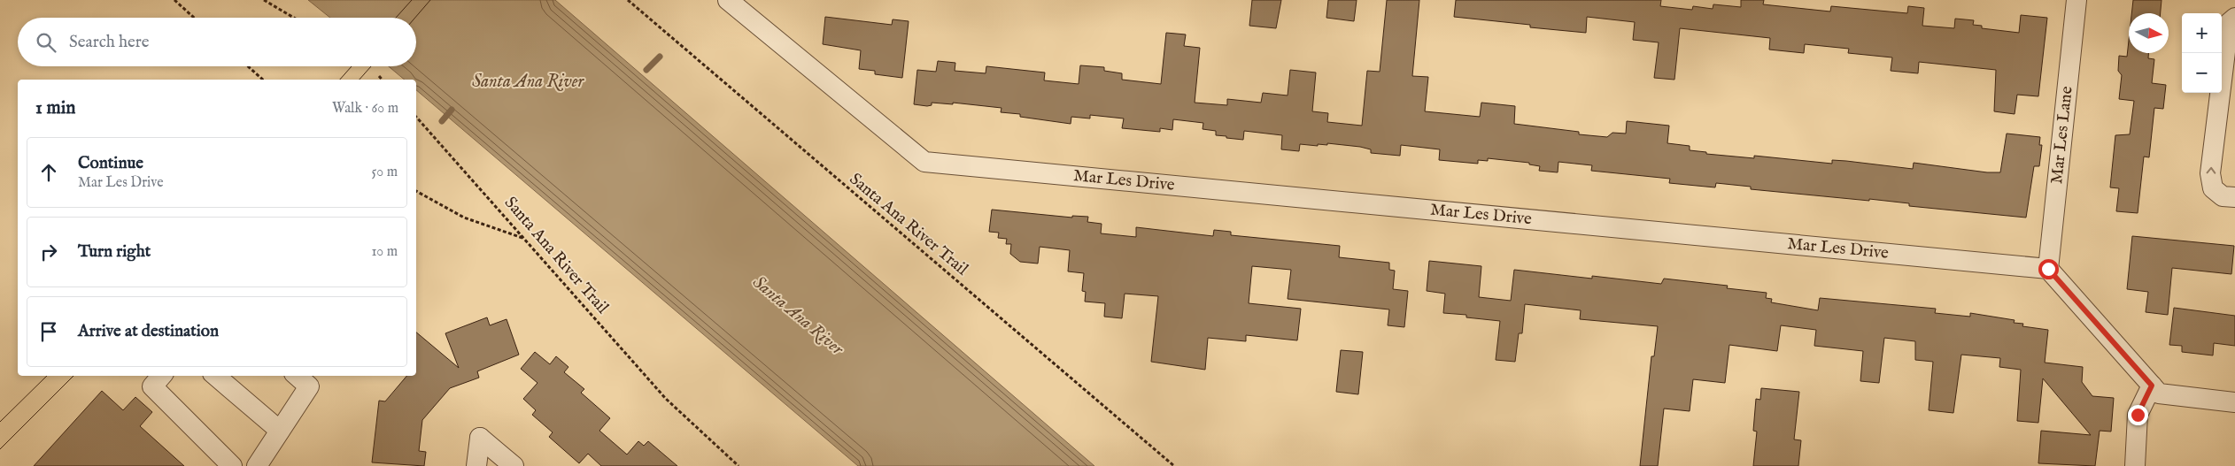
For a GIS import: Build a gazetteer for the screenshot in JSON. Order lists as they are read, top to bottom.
{
  "streets": {
    "street": ["Mar Les Lane", "Mar Les Drive"],
    "path": ["Santa Ana River Trail"]
  },
  "crossings": [
    ["Mar Les Lane", "Mar Les Drive"]
  ],
  "water": ["Santa Ana River"],
  "north": "right",
  "page": {
    "map_buttons": ["+", "−"],
    "search": "Search here",
    "heading": ["1 min", "Walk · 60 m"],
    "list": [
      ["Continue", "Mar Les Drive", "50 m"],
      ["Turn right", "10 m"],
      "Arrive at destination"
    ]
  }
}
